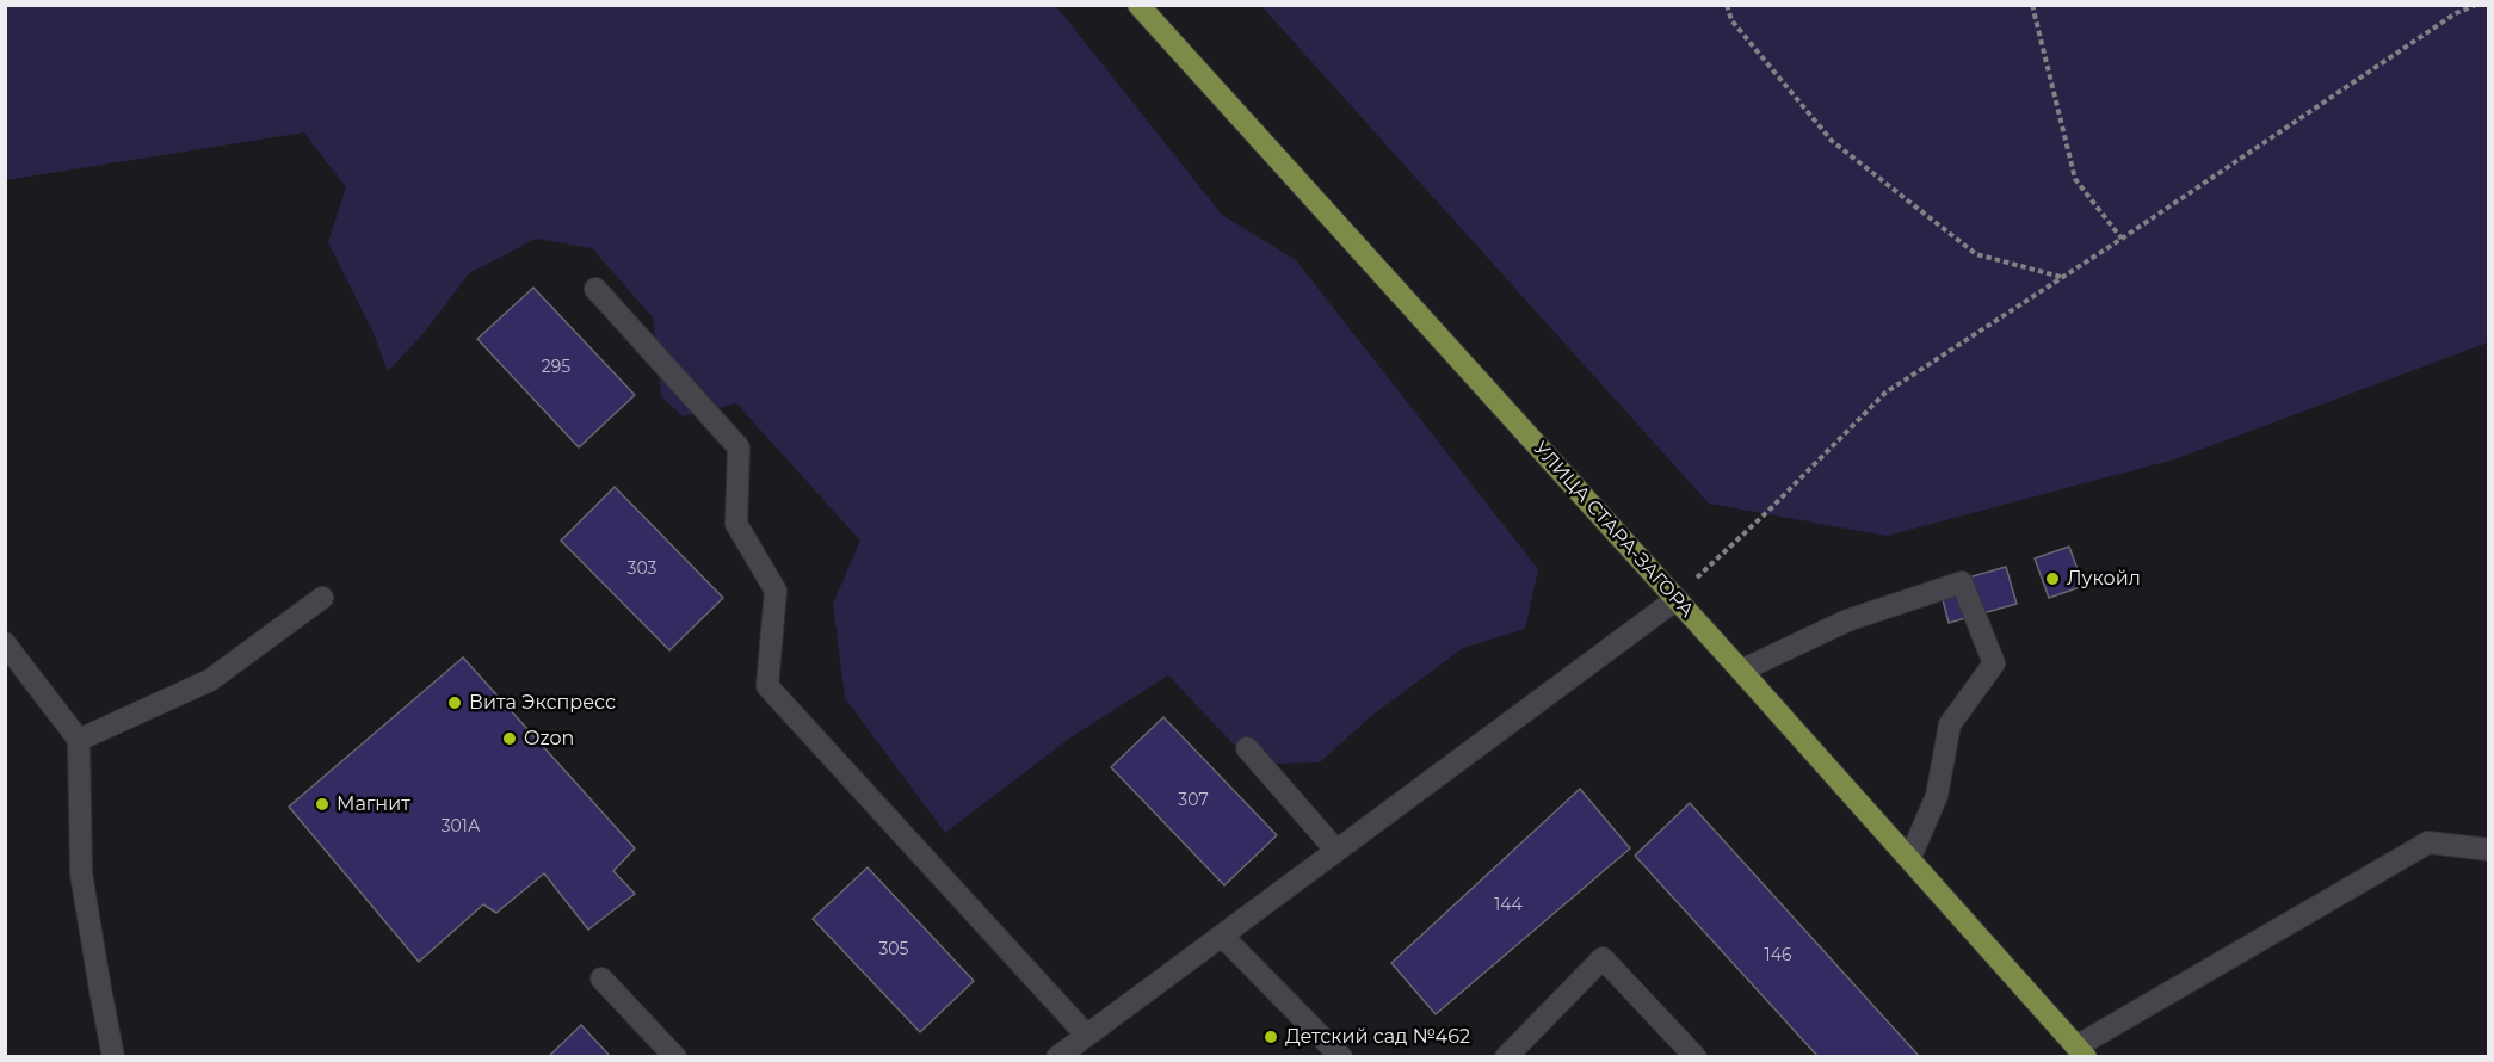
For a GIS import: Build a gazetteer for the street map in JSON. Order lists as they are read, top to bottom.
{
  "streets": {
    "main road": ["УЛИЦА СТАРА-ЗАГОРА"]
  },
  "places": [
    "Лукойл",
    "Вита Экспресс",
    "Ozon",
    "Магнит",
    "Детский сад №462"
  ],
  "house_numbers": [
    "295",
    "303",
    "307",
    "301А",
    "144",
    "305",
    "146"
  ]
}
